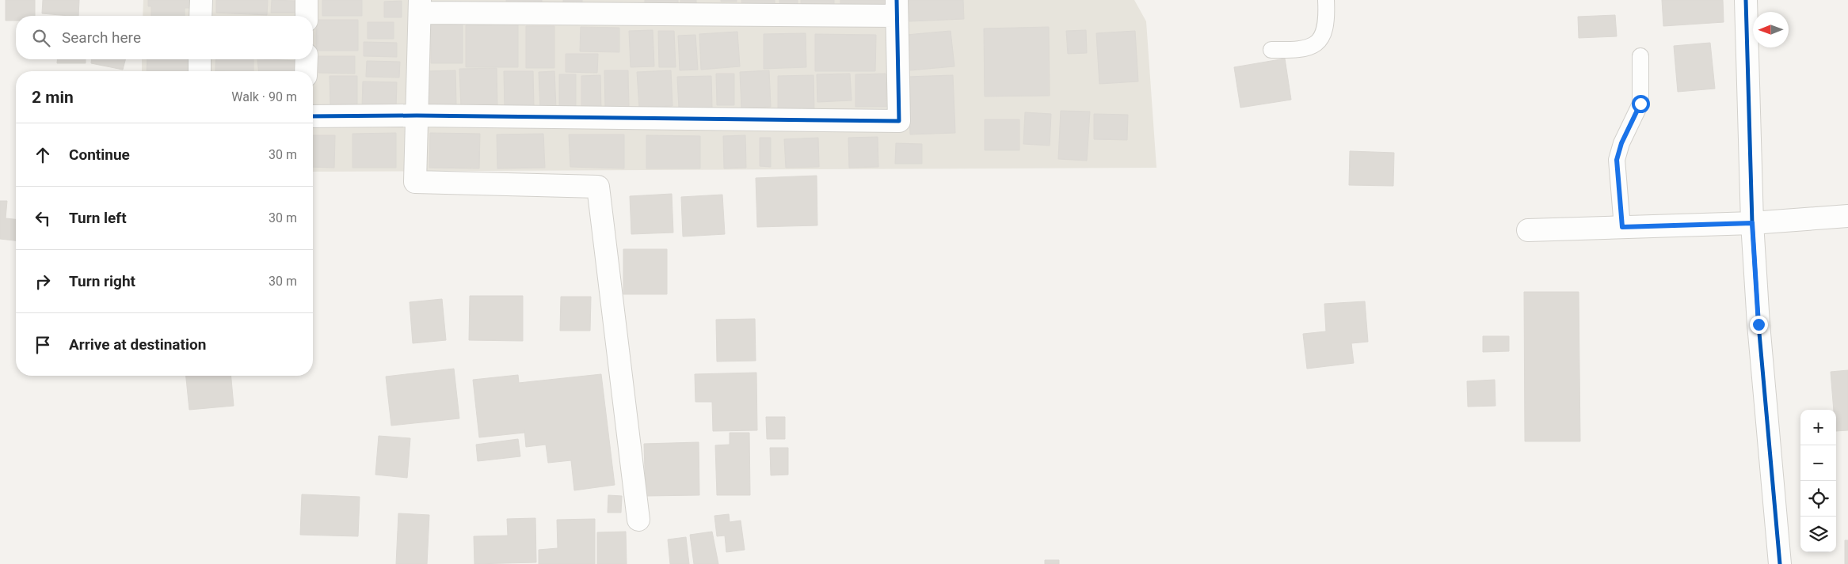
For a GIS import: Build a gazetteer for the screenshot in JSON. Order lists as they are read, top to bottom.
{
  "north": "left",
  "page": {
    "search": "Search here",
    "heading": ["2 min", "Walk · 90 m"],
    "list": [
      ["Continue", "30 m"],
      ["Turn left", "30 m"],
      ["Turn right", "30 m"],
      "Arrive at destination"
    ],
    "map_buttons": ["+", "−"]
  }
}
